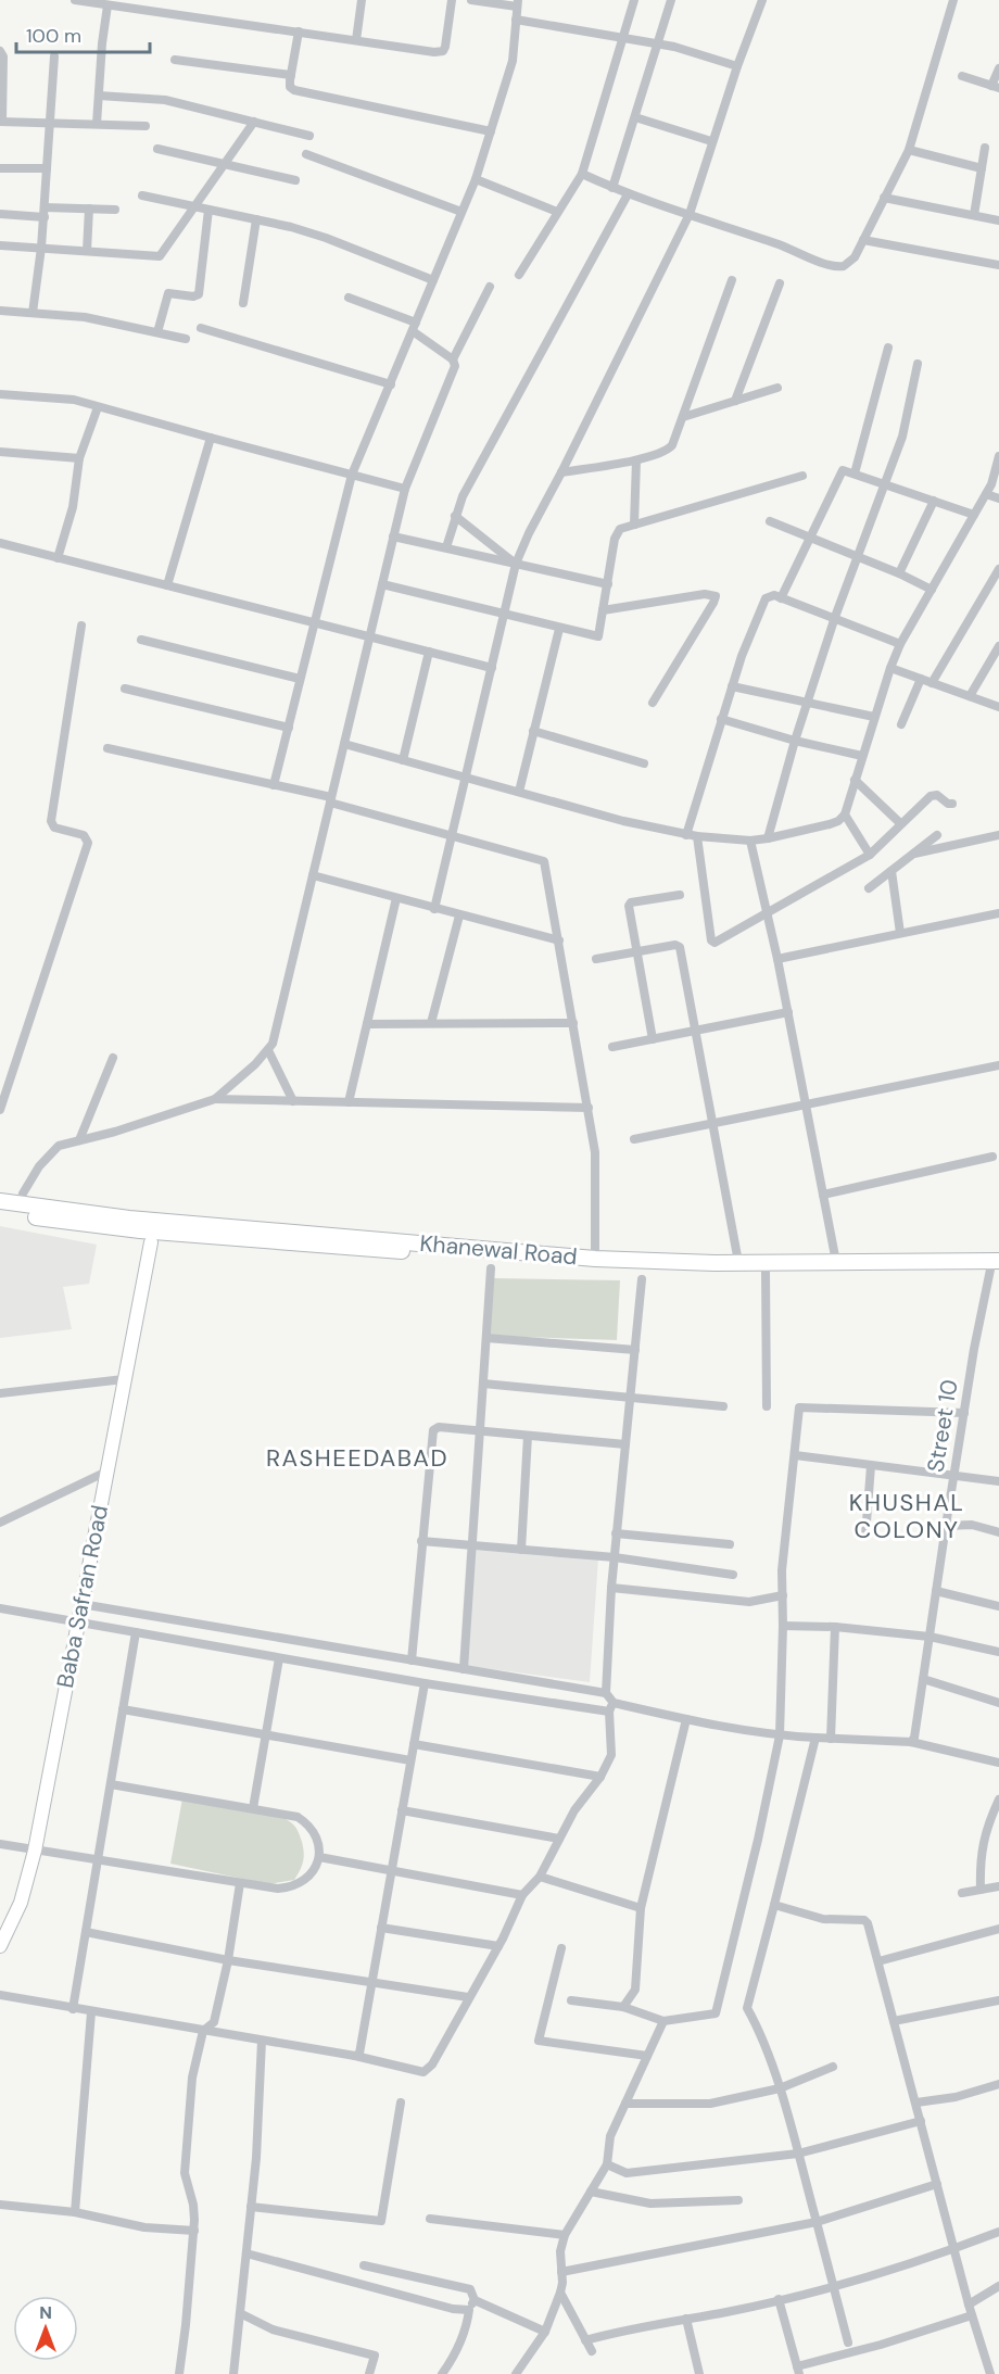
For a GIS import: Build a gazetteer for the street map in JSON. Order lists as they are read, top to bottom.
{
  "streets": {
    "main road": ["Khanewal Road", "Baba Safran Road"],
    "street": ["Street 10"]
  },
  "crossings": [
    ["Khanewal Road", "Street 10"]
  ],
  "districts": ["RASHEEDABAD", "KHUSHAL COLONY"],
  "scale_bar": "100 m",
  "north": "top"
}
